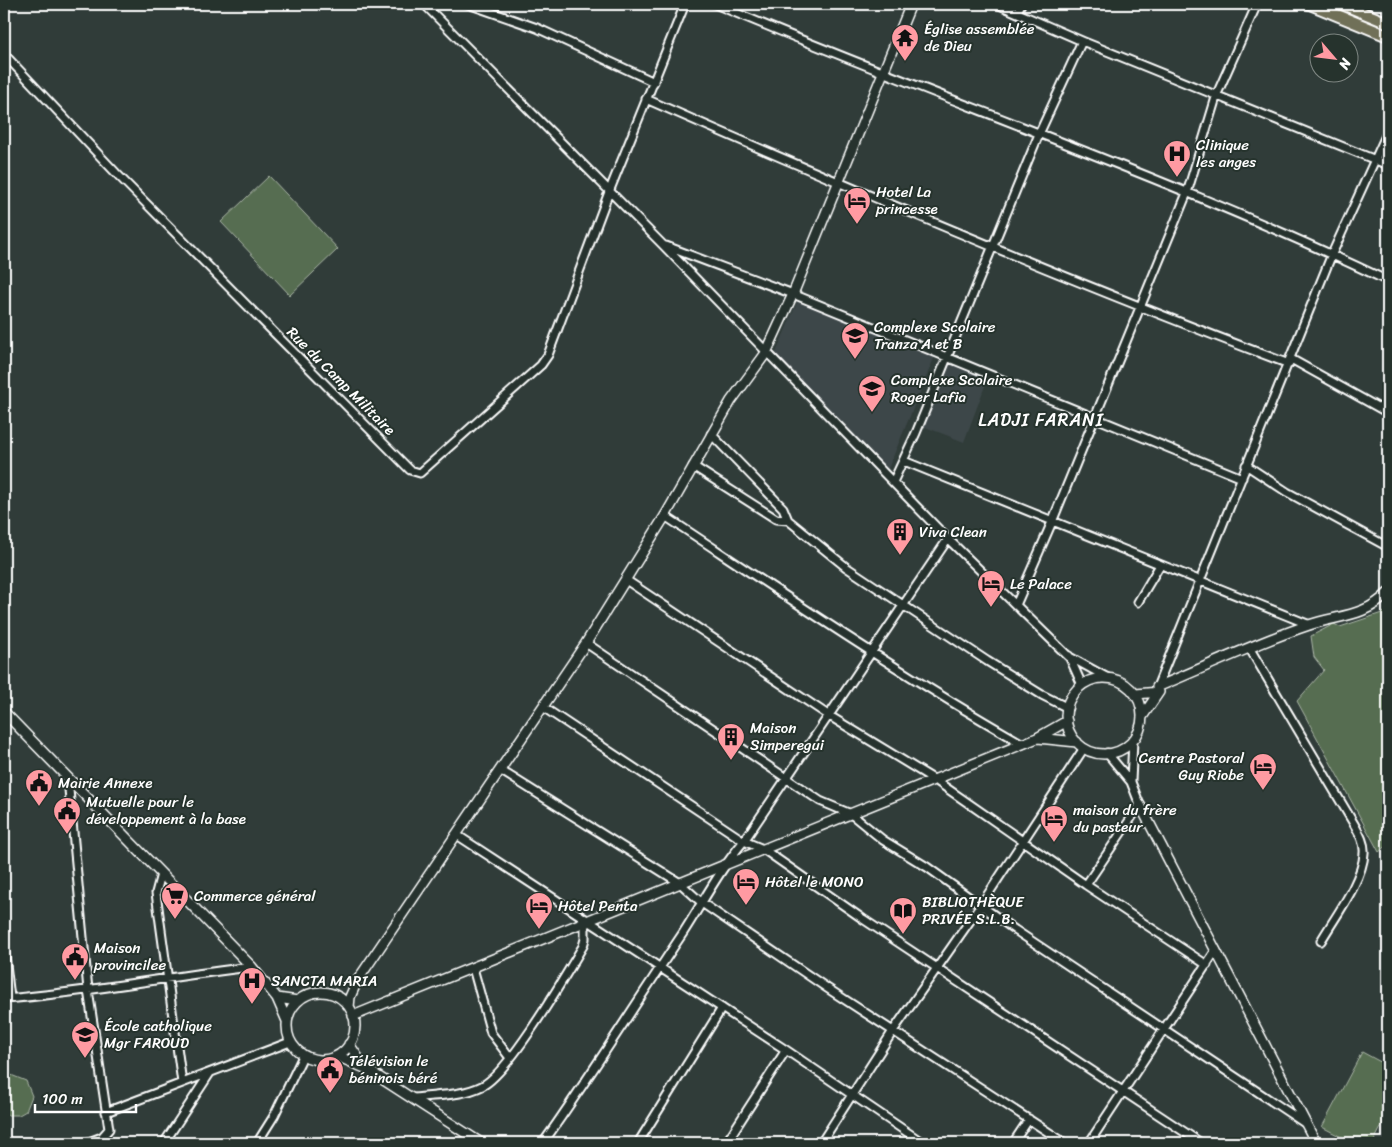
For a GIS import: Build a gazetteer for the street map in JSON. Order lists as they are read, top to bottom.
{
  "streets": {
    "street": ["Rue du Camp Militaire"]
  },
  "districts": ["LADJI FARANI"],
  "places": {
    "temple": ["Église assemblée de Dieu"],
    "hospital": ["Clinique les anges", "SANCTA MARIA"],
    "hotel": [
      "Hotel La princesse",
      "Le Palace",
      "Centre Pastoral Guy Riobe",
      "maison du frère du pasteur",
      "Hôtel le MONO",
      "Hôtel Penta"
    ],
    "school or university": ["Complexe Scolaire Tranza A et B", "Complexe Scolaire Roger Lafia", "École catholique Mgr FAROUD"],
    "building": ["Viva Clean", "Maison Simperegui"],
    "public building": [
      "Mairie Annexe",
      "Mutuelle pour le développement à la base",
      "Maison provincilee",
      "Télévision le béninois béré"
    ],
    "supermarket": ["Commerce général"],
    "library": ["BIBLIOTHÈQUE PRIVÉE S.L.B."]
  },
  "scale_bar": "100 m",
  "north": "bottom right"
}
